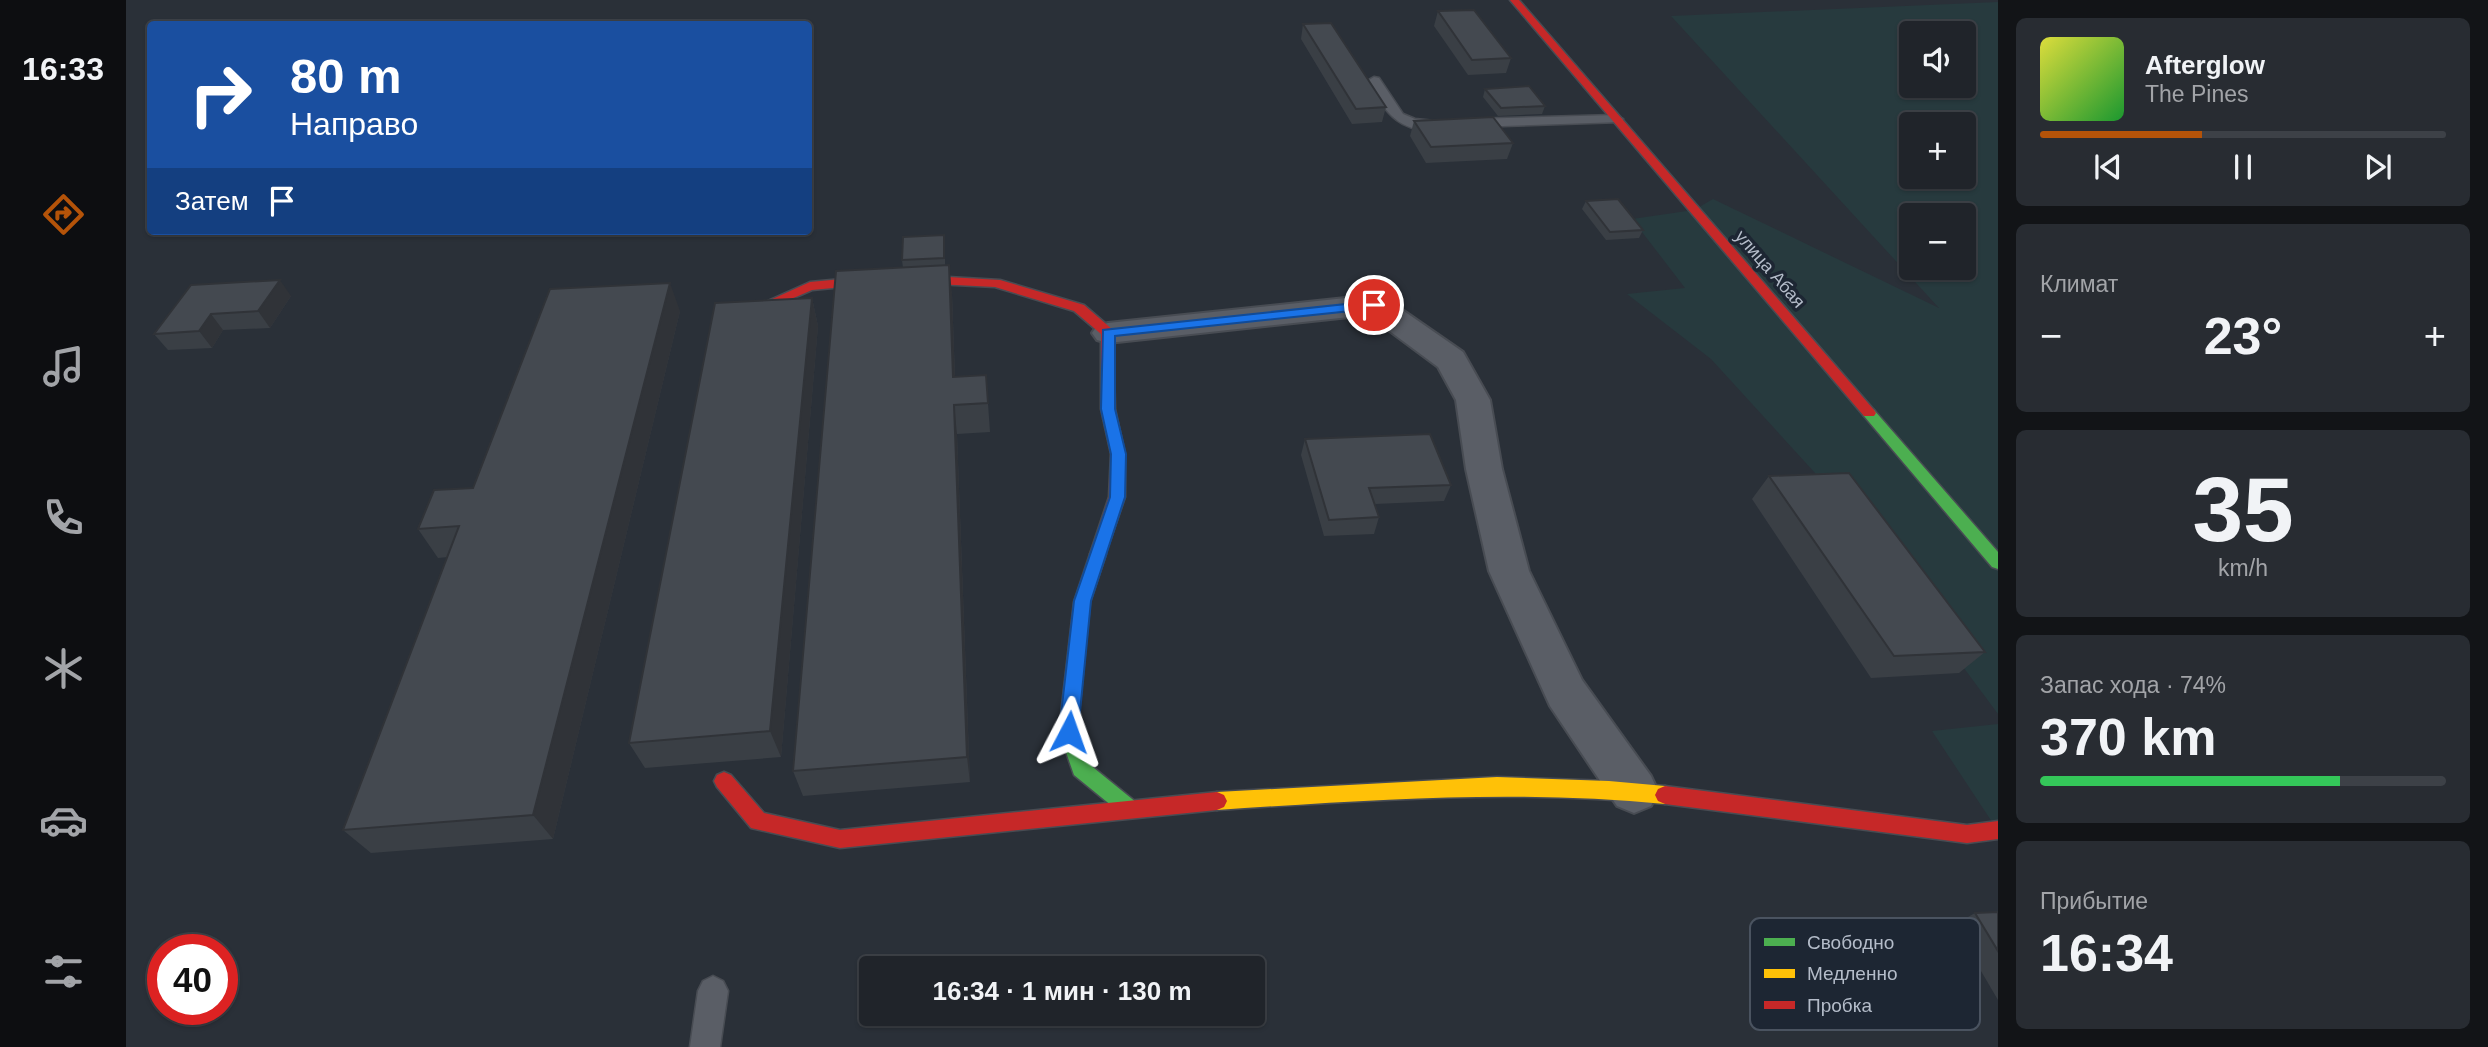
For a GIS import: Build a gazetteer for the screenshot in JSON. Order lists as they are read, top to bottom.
{
  "streets": {
    "street": ["улица Абая"]
  },
  "legend": ["Свободно", "Медленно", "Пробка"],
  "page": {
    "tabs": "16:33",
    "map_buttons": ["+", "−"],
    "turn": ["80 m", "Направо"],
    "song": ["Afterglow", "The Pines"],
    "then": "Затем",
    "tile": [
      "Климат",
      ["35", "km/h"],
      ["Запас хода · 74%", "370 km"],
      ["Прибытие", "16:34"]
    ],
    "heat": ["−", "23°", "+"],
    "limit": "40",
    "trip": "16:34 · 1 мин · 130 m"
  }
}
